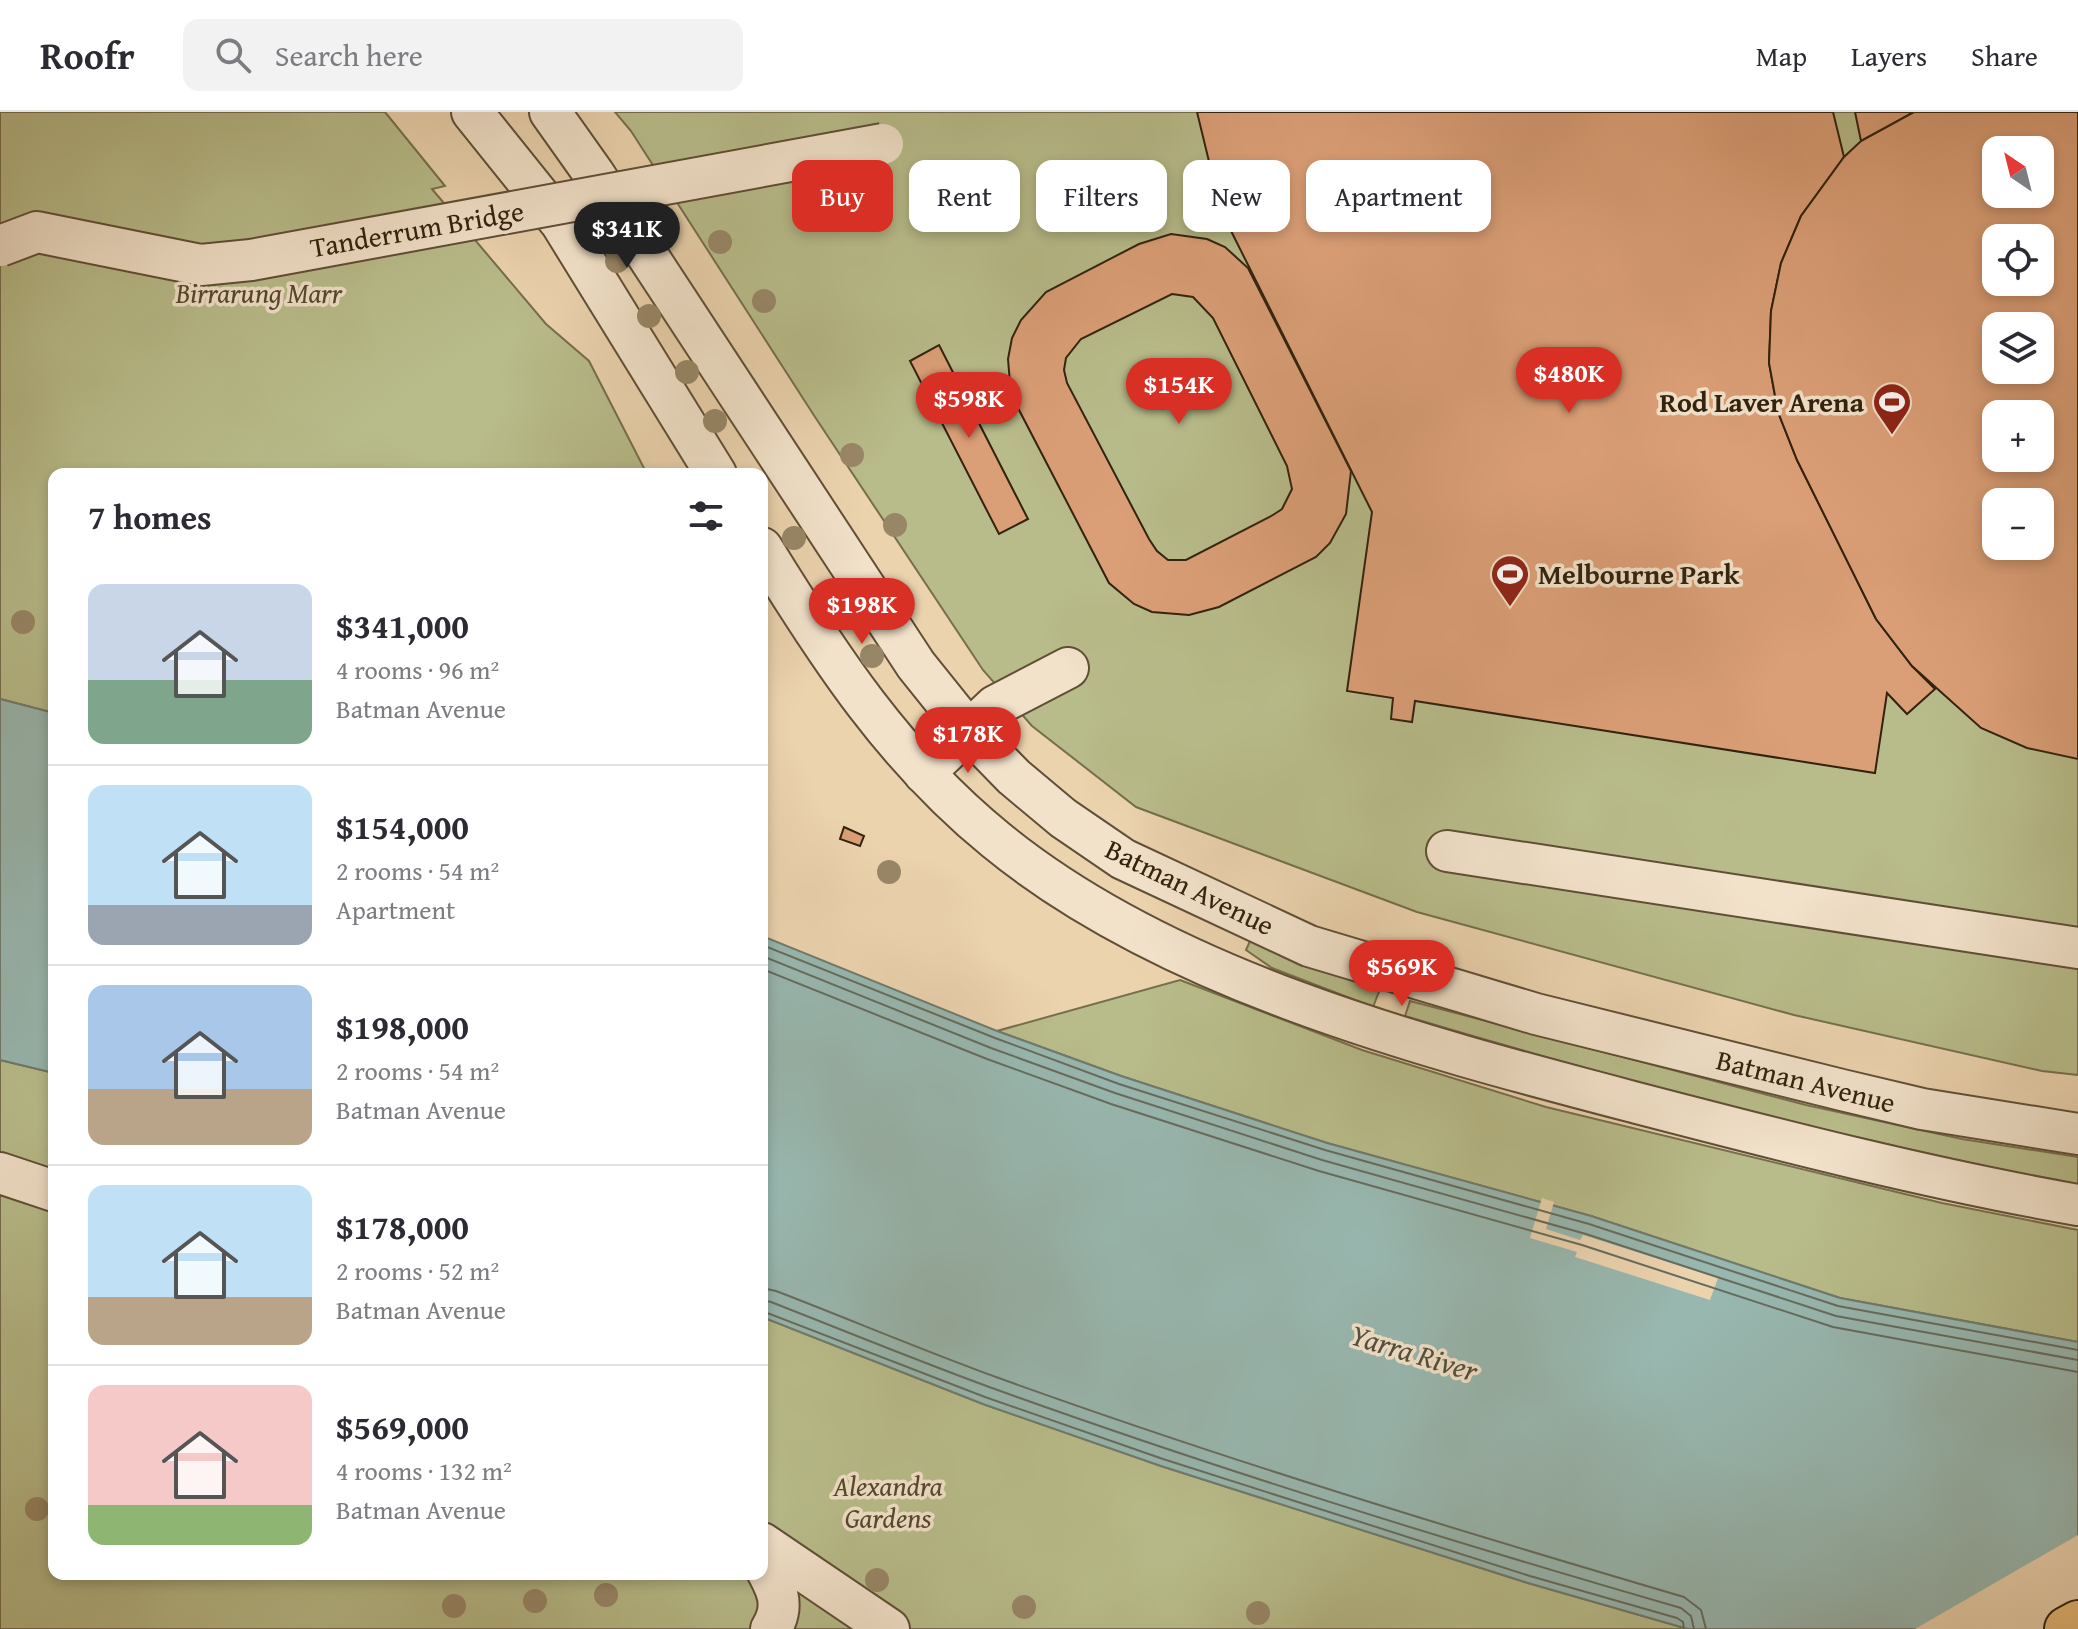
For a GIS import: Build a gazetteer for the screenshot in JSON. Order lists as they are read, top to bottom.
{
  "streets": {
    "street": ["Tanderrum Bridge", "Batman Avenue"]
  },
  "water": ["Yarra River"],
  "parks": ["Birrarung Marr", "Alexandra Gardens"],
  "places": {
    "sports": ["Rod Laver Arena", "Melbourne Park"]
  },
  "north": "top left",
  "page": {
    "header": "Roofr",
    "search": "Search here",
    "nav": ["Map", "Layers", "Share"],
    "map_buttons": ["+", "−"],
    "chip": [
      "Buy",
      "Rent",
      "Filters",
      "New",
      "Apartment"
    ],
    "price": [
      "$341K",
      "$480K",
      "$154K",
      "$598K",
      "$198K",
      "$178K",
      "$569K"
    ],
    "heading": "7 homes",
    "list": [
      {
        "name": "$341,000",
        "note": "4 rooms · 96 m² · Batman Avenue"
      },
      {
        "name": "$154,000",
        "note": "2 rooms · 54 m² · Apartment"
      },
      {
        "name": "$198,000",
        "note": "2 rooms · 54 m² · Batman Avenue"
      },
      {
        "name": "$178,000",
        "note": "2 rooms · 52 m² · Batman Avenue"
      },
      {
        "name": "$569,000",
        "note": "4 rooms · 132 m² · Batman Avenue"
      }
    ]
  }
}
